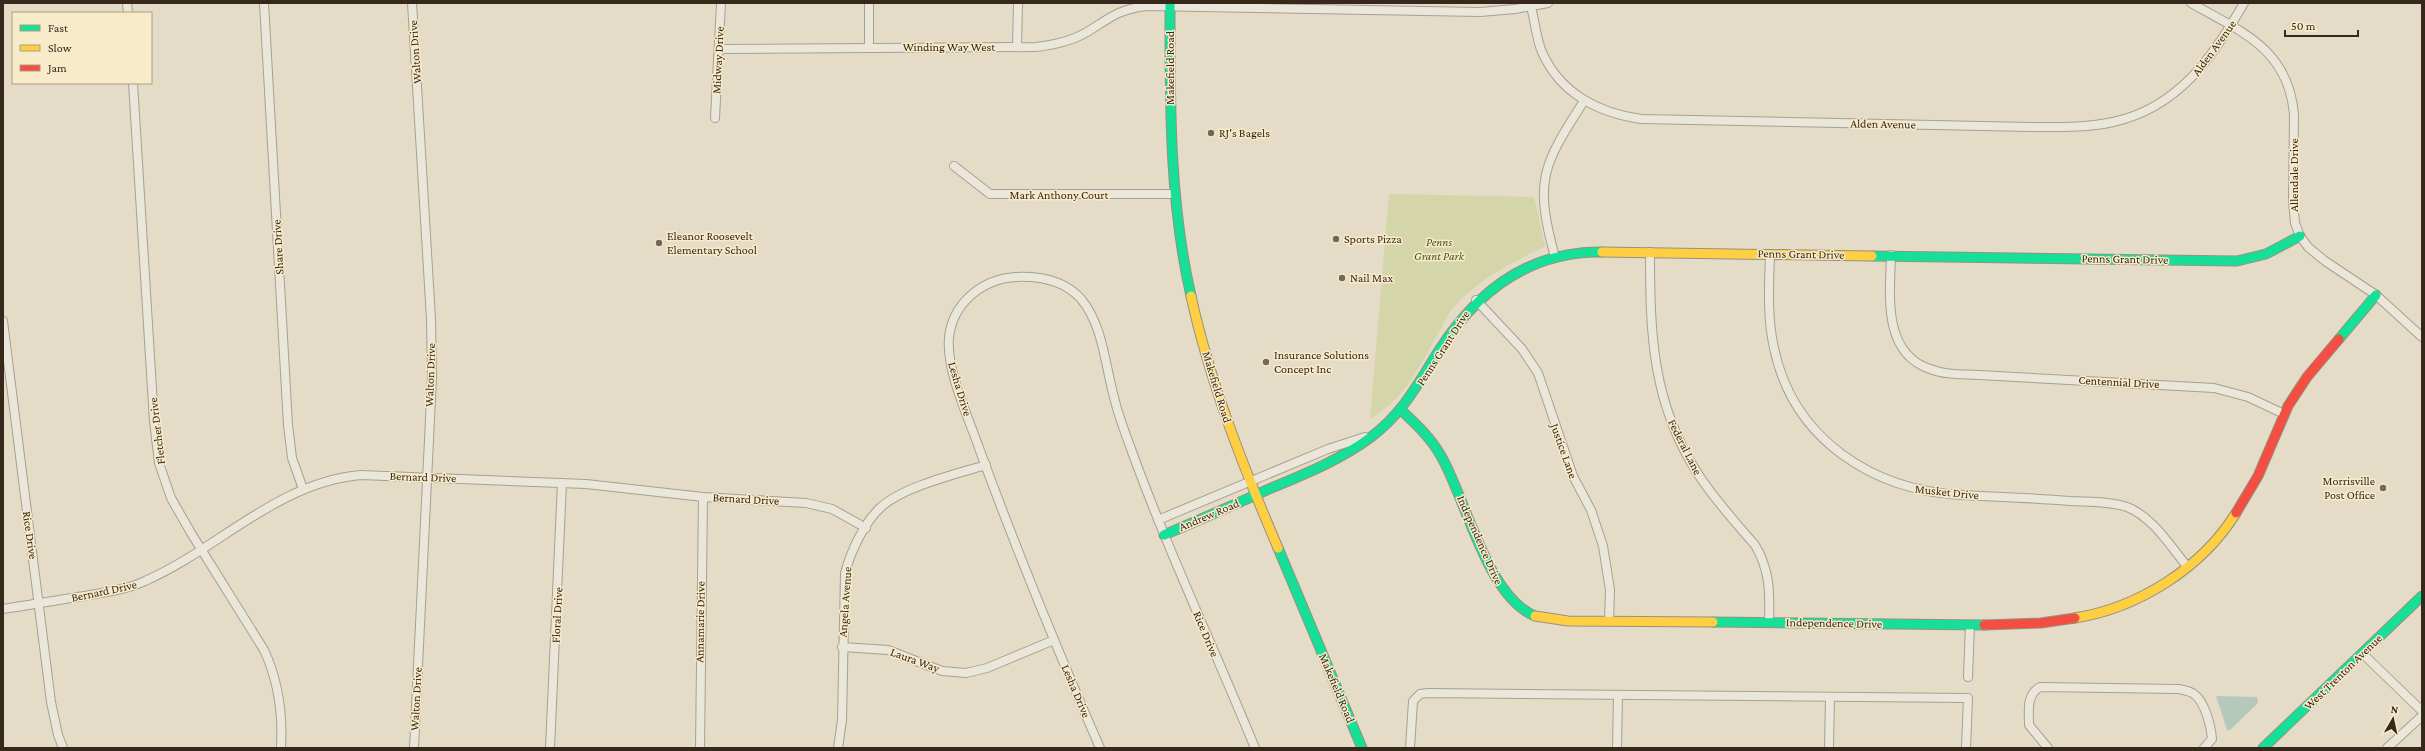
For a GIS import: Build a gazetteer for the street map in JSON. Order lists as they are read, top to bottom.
{
  "streets": {
    "street": [
      "Winding Way West",
      "Alden Avenue",
      "Walton Drive",
      "Midway Drive",
      "Makefield Road",
      "Allendale Drive",
      "Mark Anthony Court",
      "Share Drive",
      "Penns Grant Drive",
      "Centennial Drive",
      "Lesha Drive",
      "Fletcher Drive",
      "Federal Lane",
      "Justice Lane",
      "Bernard Drive",
      "Musket Drive",
      "Andrew Road",
      "Rice Drive",
      "Independence Drive",
      "Angela Avenue",
      "Floral Drive",
      "Annamarie Drive",
      "Laura Way",
      "West Trenton Avenue"
    ]
  },
  "crossings": [
    ["Winding Way West", "Alden Avenue"],
    ["Winding Way West", "Midway Drive"],
    ["Winding Way West", "Makefield Road"],
    ["Alden Avenue", "Allendale Drive"],
    ["Walton Drive", "Bernard Drive"],
    ["Makefield Road", "Mark Anthony Court"],
    ["Makefield Road", "Penns Grant Drive"],
    ["Makefield Road", "Andrew Road"],
    ["Allendale Drive", "Penns Grant Drive"],
    ["Share Drive", "Bernard Drive"],
    ["Penns Grant Drive", "Centennial Drive"],
    ["Penns Grant Drive", "Federal Lane"],
    ["Penns Grant Drive", "Justice Lane"],
    ["Penns Grant Drive", "Musket Drive"],
    ["Penns Grant Drive", "Andrew Road"],
    ["Penns Grant Drive", "Independence Drive"],
    ["Centennial Drive", "Independence Drive"],
    ["Lesha Drive", "Andrew Road"],
    ["Lesha Drive", "Rice Drive"],
    ["Lesha Drive", "Angela Avenue"],
    ["Lesha Drive", "Laura Way"],
    ["Fletcher Drive", "Bernard Drive"],
    ["Federal Lane", "Independence Drive"],
    ["Justice Lane", "Independence Drive"],
    ["Bernard Drive", "Rice Drive"],
    ["Bernard Drive", "Angela Avenue"],
    ["Bernard Drive", "Floral Drive"],
    ["Bernard Drive", "Annamarie Drive"],
    ["Musket Drive", "Independence Drive"],
    ["Andrew Road", "Rice Drive"],
    ["Angela Avenue", "Laura Way"]
  ],
  "parks": ["Penns Grant Park"],
  "places": [
    "RJ's Bagels",
    "Sports Pizza",
    "Eleanor Roosevelt Elementary School",
    "Nail Max",
    "Insurance Solutions Concept Inc",
    "Morrisville Post Office"
  ],
  "legend": ["Fast", "Slow", "Jam"],
  "scale_bar": "50 m",
  "north": "top"
}
